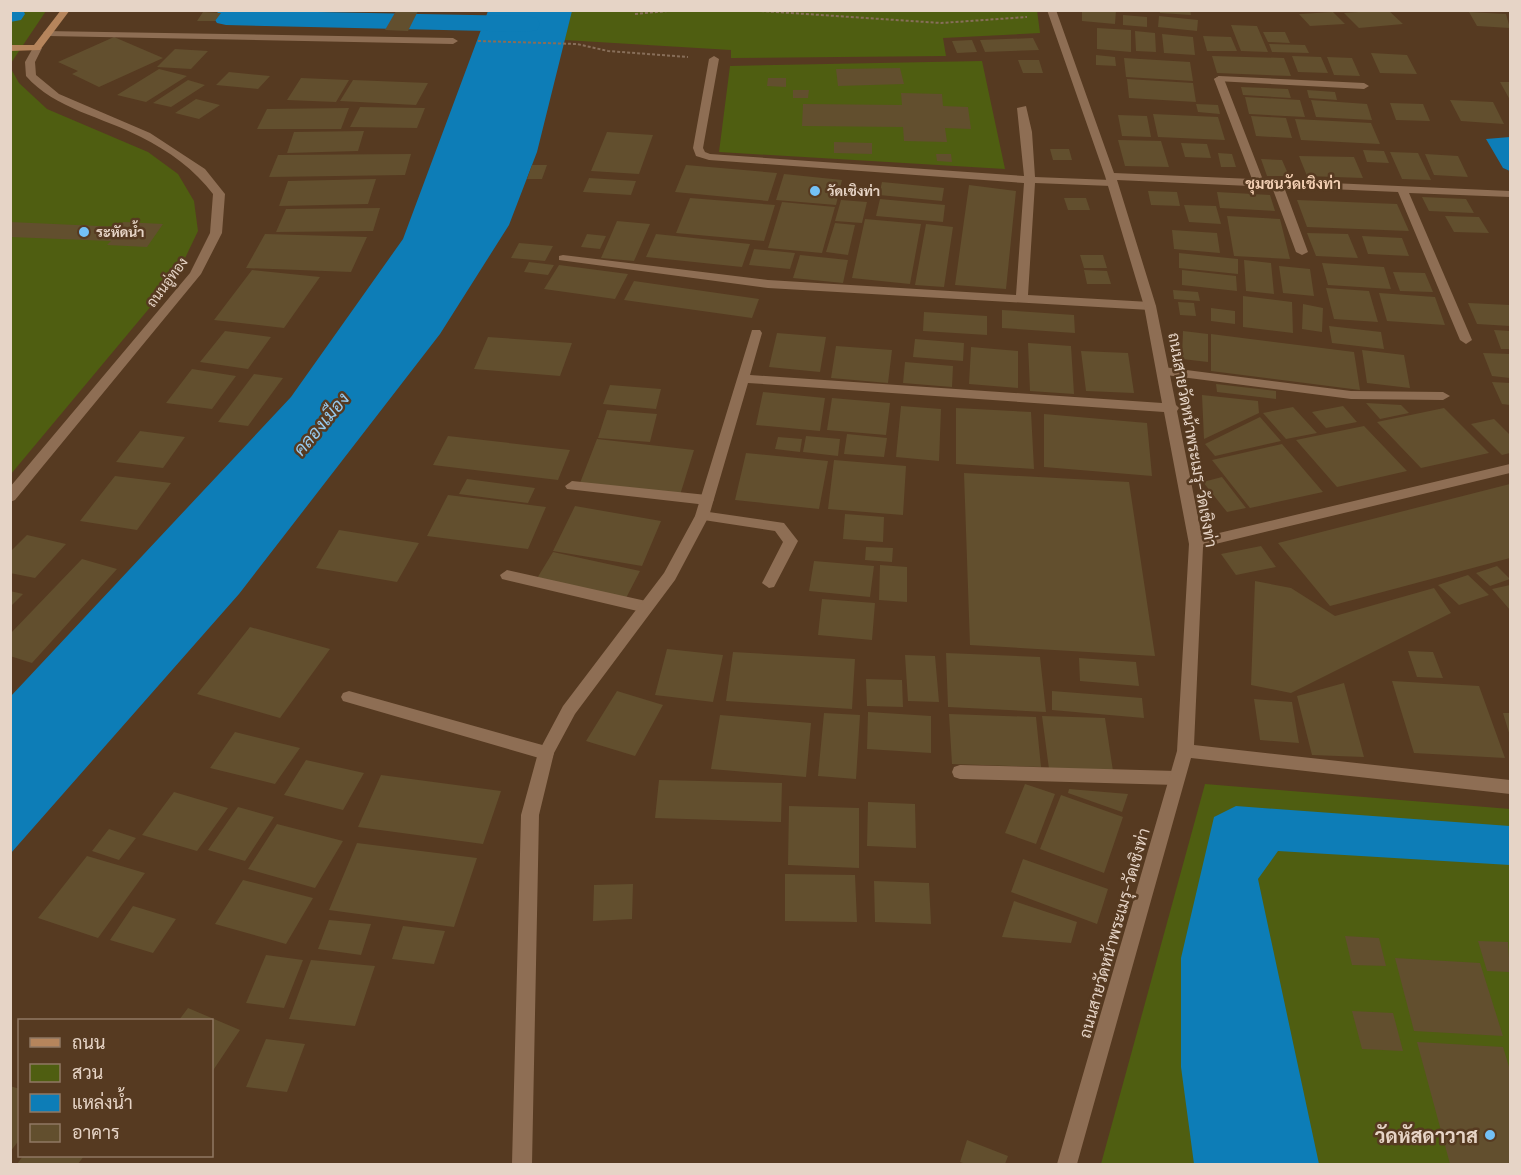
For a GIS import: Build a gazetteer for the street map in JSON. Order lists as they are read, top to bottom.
{
  "streets": {
    "main road": ["ถนนอู่ทอง"],
    "street": ["ถนนสายวัดหน้าพระเมรุ-วัดเชิงท่า"]
  },
  "districts": ["ชุมชนวัดเชิงท่า"],
  "water": ["คลองเมือง"],
  "places": ["วัดเชิงท่า", "ระหัดน้ำ", "วัดหัสดาวาส"],
  "legend": [
    "ถนน",
    "สวน",
    "แหล่งน้ำ",
    "อาคาร"
  ]
}
